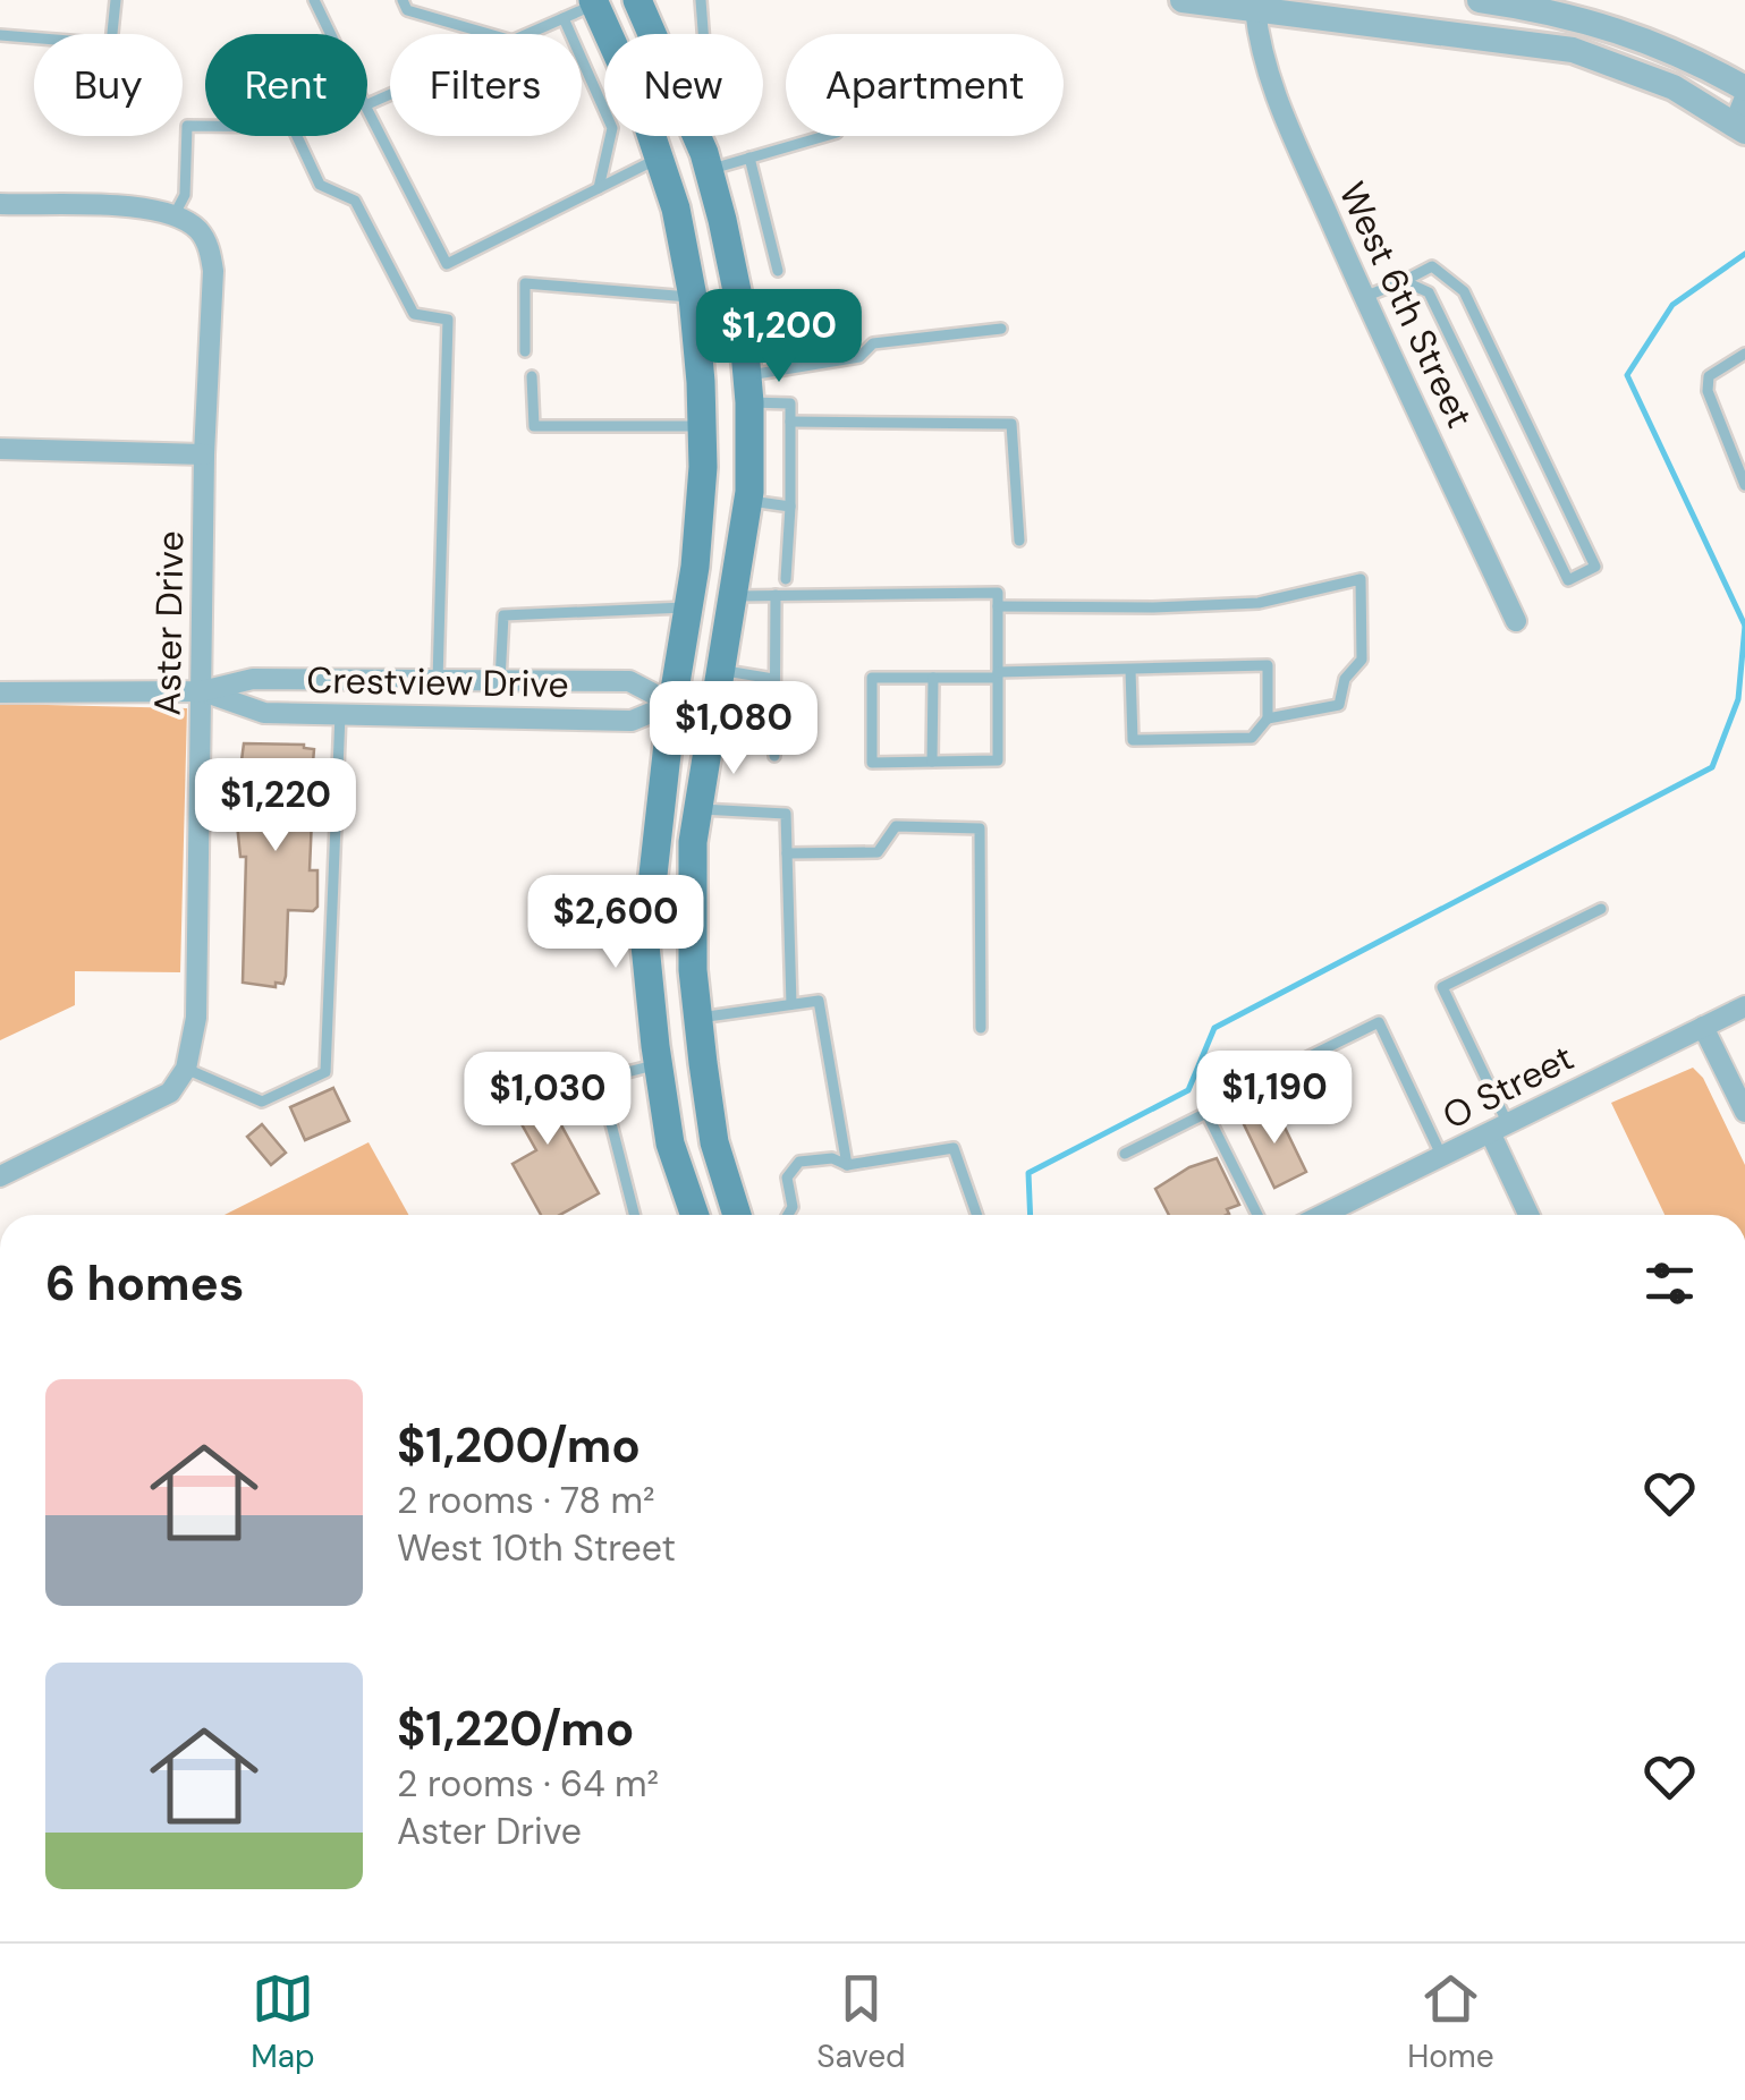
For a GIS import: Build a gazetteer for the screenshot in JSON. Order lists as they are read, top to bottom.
{
  "streets": {
    "street": [
      "West 6th Street",
      "Aster Drive",
      "Crestview Drive",
      "O Street"
    ]
  },
  "crossings": [
    ["Aster Drive", "Crestview Drive"]
  ],
  "page": {
    "chip": [
      "Buy",
      "Rent",
      "Filters",
      "New",
      "Apartment"
    ],
    "price": [
      "$1,200",
      "$1,080",
      "$1,220",
      "$2,600",
      "$1,190",
      "$1,030"
    ],
    "heading": "6 homes",
    "list": [
      {
        "name": "$1,200/mo",
        "note": "2 rooms · 78 m² · West 10th Street"
      },
      {
        "name": "$1,220/mo",
        "note": "2 rooms · 64 m² · Aster Drive"
      }
    ],
    "tabs": ["Map", "Saved", "Home"]
  }
}
